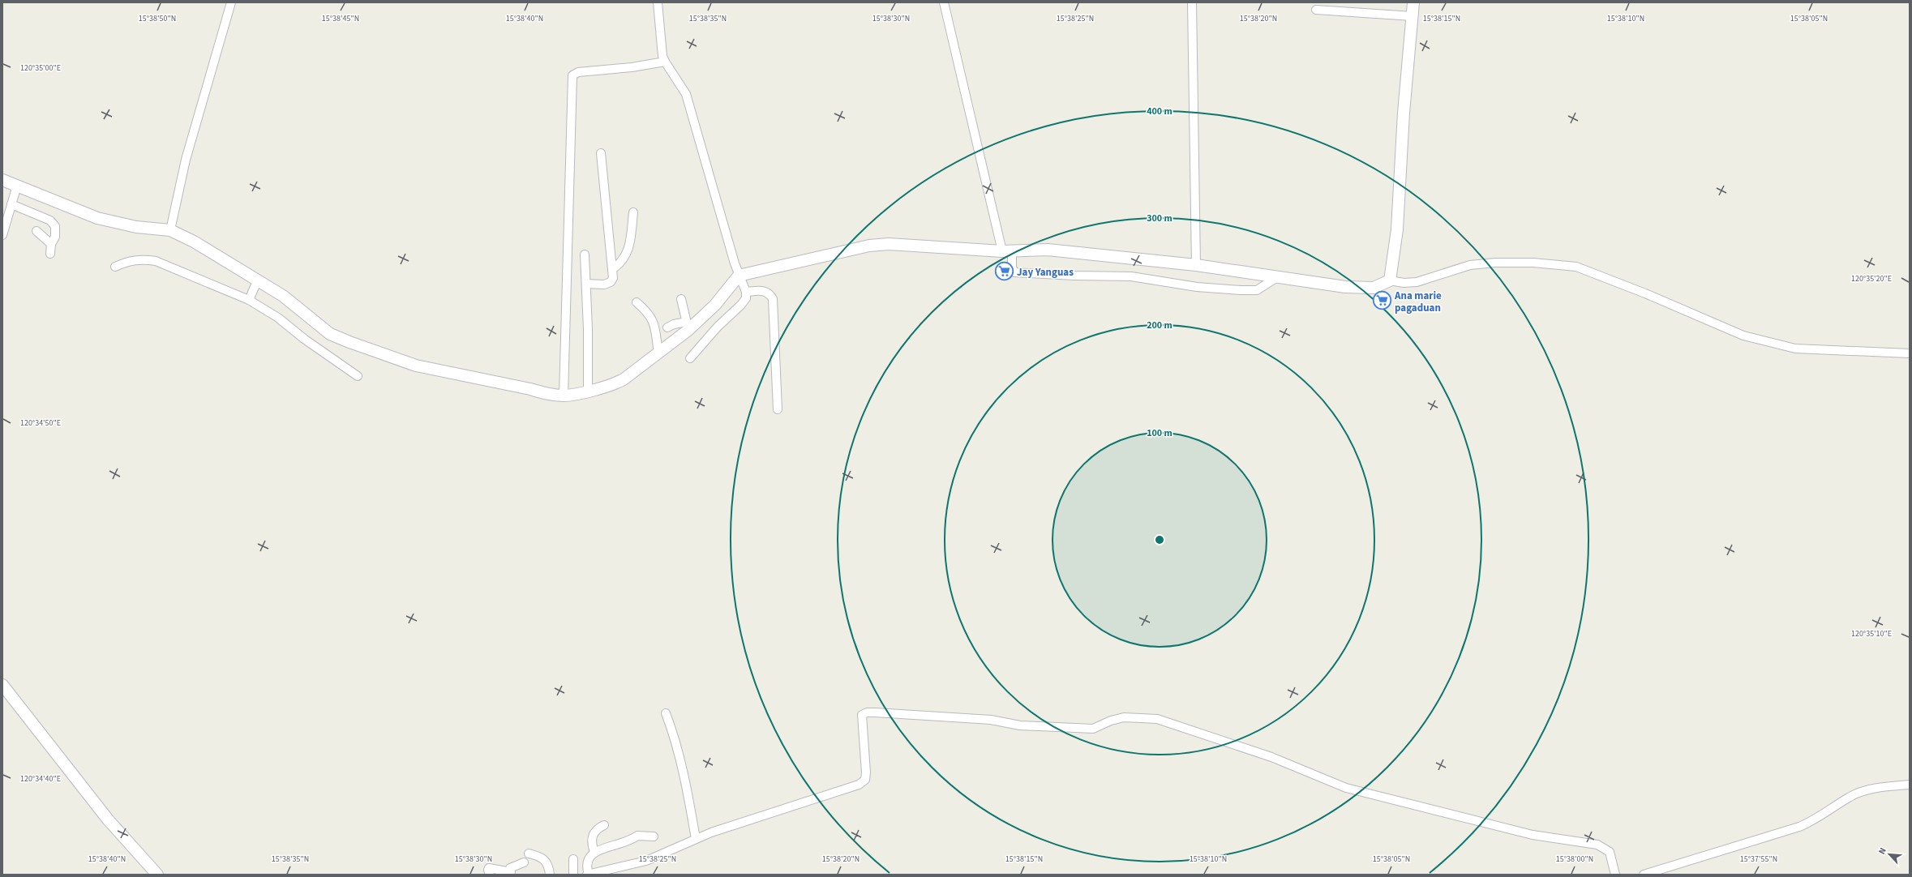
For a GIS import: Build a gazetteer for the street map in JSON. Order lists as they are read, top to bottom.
{
  "places": {
    "supermarket": ["Jay Yanguas", "Ana marie pagaduan"]
  },
  "north": "top left",
  "coordinates": [
    "15°38'50\"N",
    "15°38'45\"N",
    "15°38'35\"N",
    "15°38'25\"N",
    "15°38'20\"N",
    "15°38'15\"N",
    "15°38'05\"N",
    "15°38'40\"N",
    "15°38'30\"N",
    "15°38'10\"N",
    "120°35'00\"E",
    "120°35'20\"E",
    "120°34'50\"E",
    "120°35'10\"E",
    "120°34'40\"E",
    "15°38'00\"N",
    "15°37'55\"N"
  ],
  "rings": [
    "400 m",
    "300 m",
    "200 m",
    "100 m"
  ]
}
